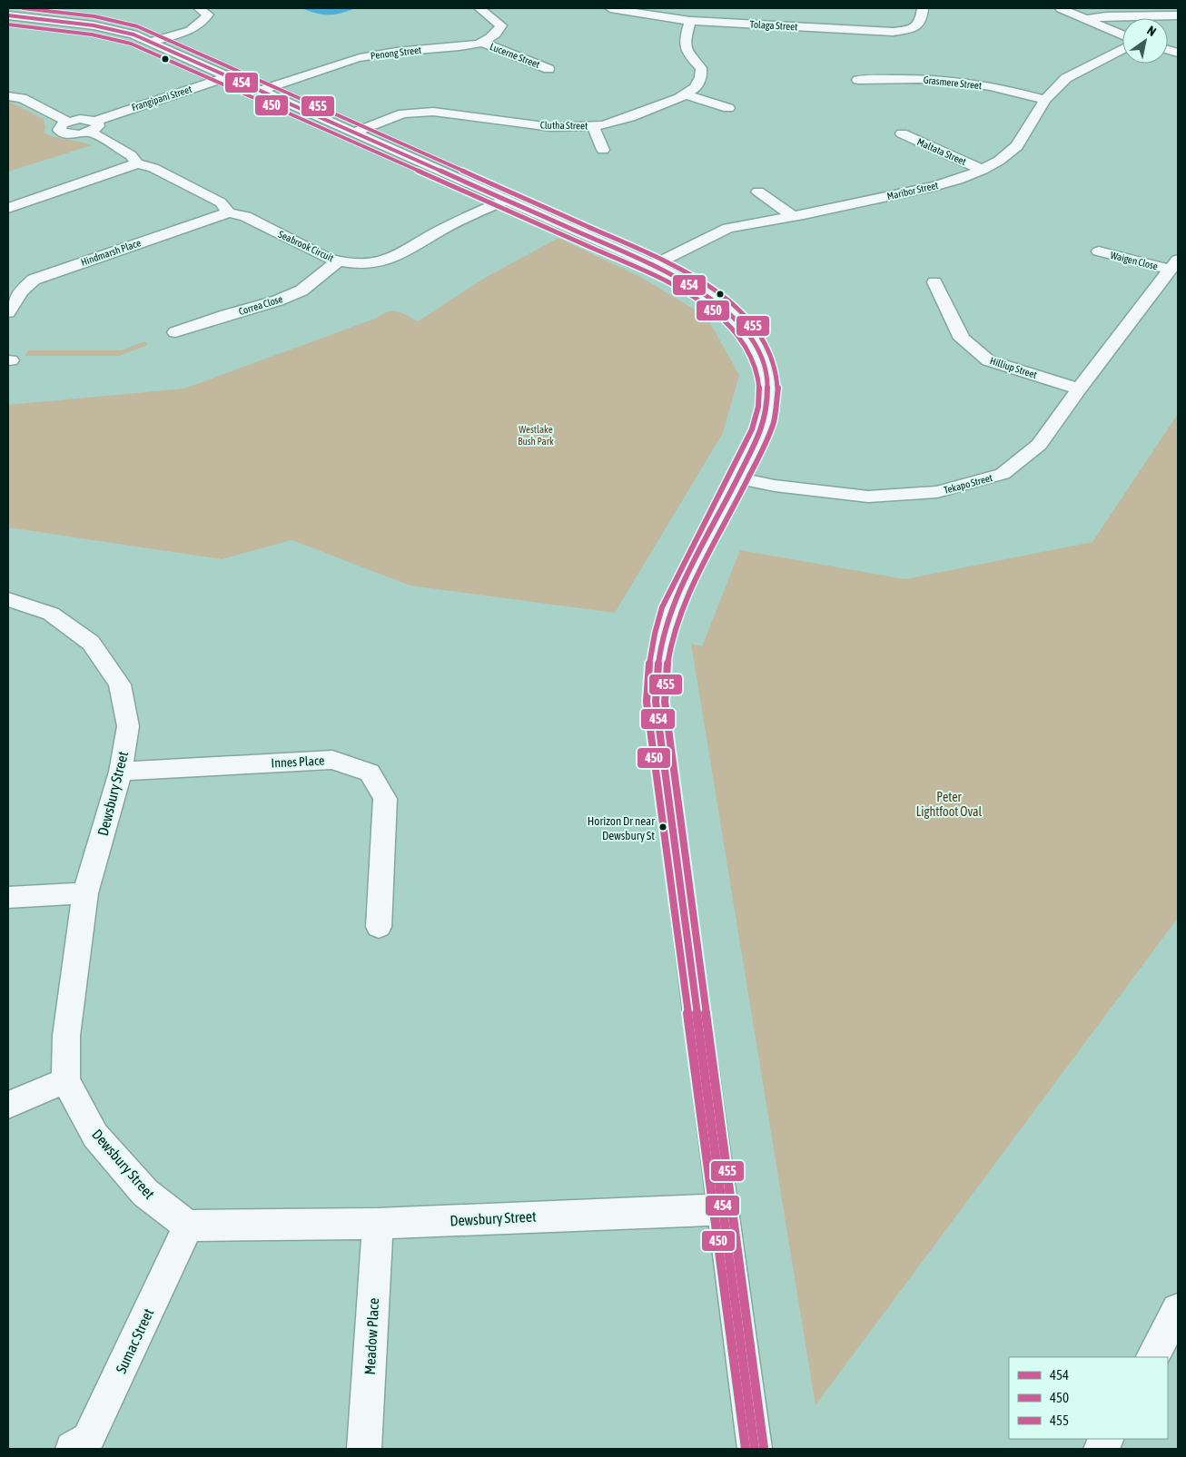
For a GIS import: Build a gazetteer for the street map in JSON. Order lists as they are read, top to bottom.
{
  "streets": {
    "street": [
      "Tolaga Street",
      "Penong Street",
      "Lucerne Street",
      "Grasmere Street",
      "Frangipani Street",
      "Clutha Street",
      "Maltata Street",
      "Maribor Street",
      "Seabrook Circuit",
      "Hindmarsh Place",
      "Waigen Close",
      "Correa Close",
      "Hilliup Street",
      "Tekapo Street",
      "Innes Place",
      "Dewsbury Street",
      "Meadow Place",
      "Sumac Street"
    ]
  },
  "crossings": [
    ["Tolaga Street", "Clutha Street"],
    ["Penong Street", "Lucerne Street"],
    ["Grasmere Street", "Maribor Street"],
    ["Frangipani Street", "Seabrook Circuit"],
    ["Maltata Street", "Maribor Street"],
    ["Seabrook Circuit", "Hindmarsh Place"],
    ["Seabrook Circuit", "Correa Close"],
    ["Waigen Close", "Tekapo Street"],
    ["Hilliup Street", "Tekapo Street"],
    ["Innes Place", "Dewsbury Street"],
    ["Dewsbury Street", "Meadow Place"],
    ["Dewsbury Street", "Sumac Street"]
  ],
  "parks": ["Westlake Bush Park", "Peter Lightfoot Oval"],
  "places": ["Horizon Dr near Dewsbury St"],
  "lines": ["transit line 455", "transit line 454", "transit line 450"],
  "legend": ["454", "450", "455"],
  "north": "top right"
}
